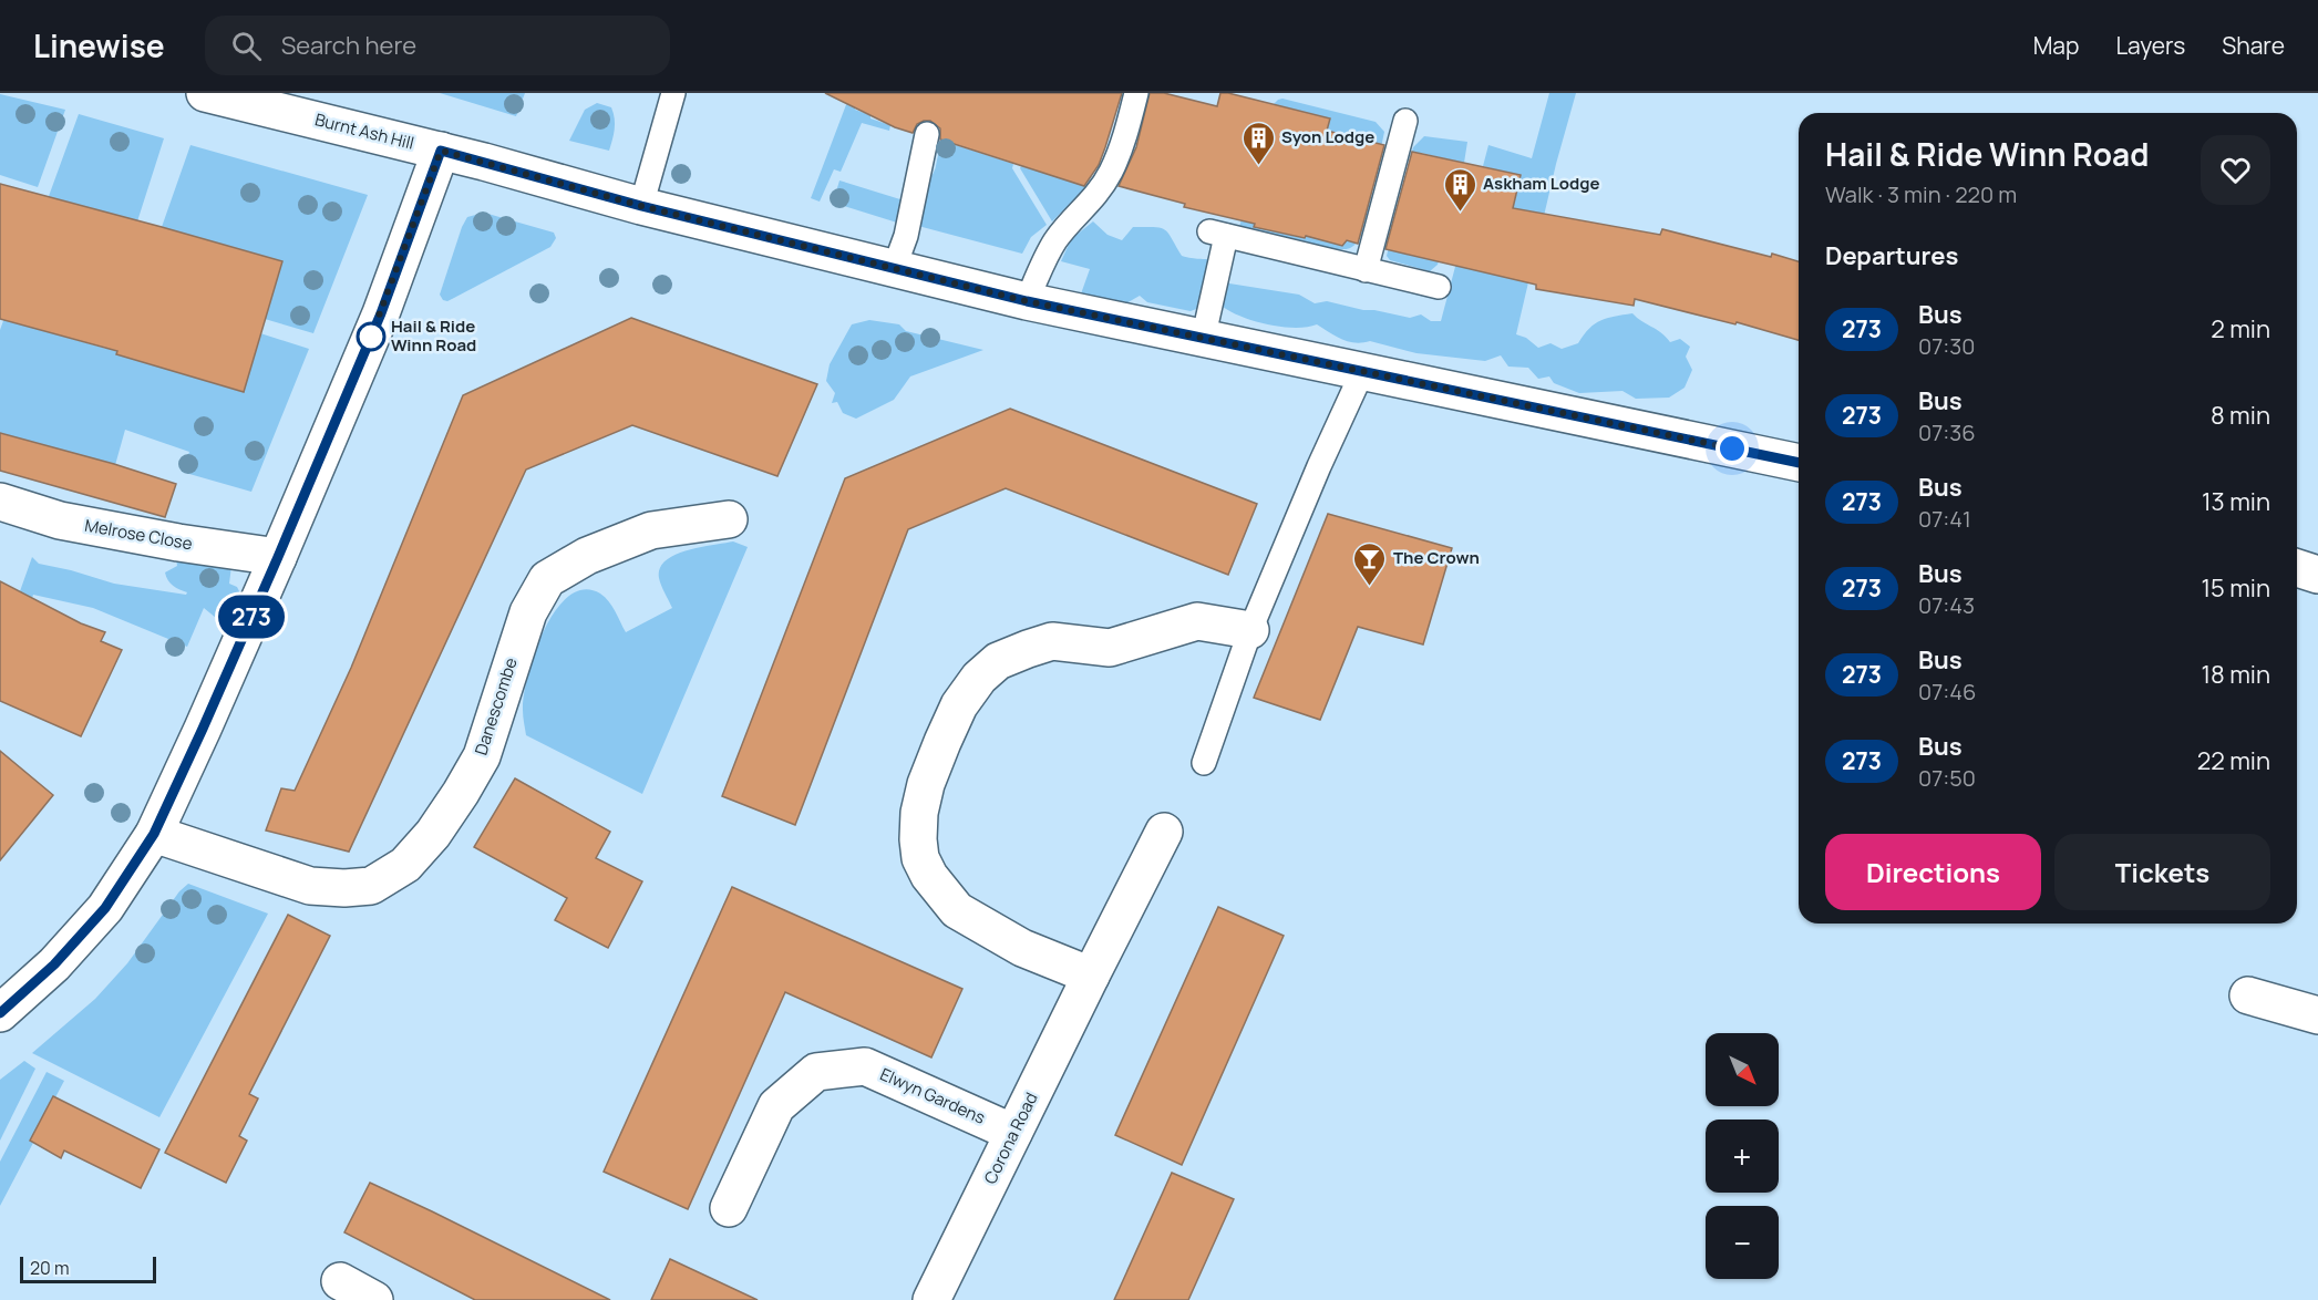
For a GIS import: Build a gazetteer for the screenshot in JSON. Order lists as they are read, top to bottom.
{
  "streets": {
    "street": [
      "Burnt Ash Hill",
      "Melrose Close",
      "Danescombe",
      "Elwyn Gardens",
      "Corona Road"
    ]
  },
  "crossings": [
    ["Elwyn Gardens", "Corona Road"]
  ],
  "places": {
    "building": ["Syon Lodge", "Askham Lodge"],
    "other": ["Hail & Ride Winn Road"],
    "bar": ["The Crown"]
  },
  "lines": ["bus line 273"],
  "scale_bar": "20 m",
  "north": "bottom right",
  "page": {
    "header": "Linewise",
    "search": "Search here",
    "nav": ["Map", "Layers", "Share"],
    "on_map": "273",
    "heading": [
      ["Hail & Ride Winn Road", "Walk · 3 min · 220 m"],
      "Departures"
    ],
    "list": [
      {
        "mark": "273",
        "name": "Bus",
        "note": "07:30",
        "value": "2 min"
      },
      {
        "mark": "273",
        "name": "Bus",
        "note": "07:36",
        "value": "8 min"
      },
      {
        "mark": "273",
        "name": "Bus",
        "note": "07:41",
        "value": "13 min"
      },
      {
        "mark": "273",
        "name": "Bus",
        "note": "07:43",
        "value": "15 min"
      },
      {
        "mark": "273",
        "name": "Bus",
        "note": "07:46",
        "value": "18 min"
      },
      {
        "mark": "273",
        "name": "Bus",
        "note": "07:50",
        "value": "22 min"
      }
    ],
    "buttons": ["Directions", "Tickets"],
    "map_buttons": ["+", "−"],
    "scale": "20 m"
  }
}
